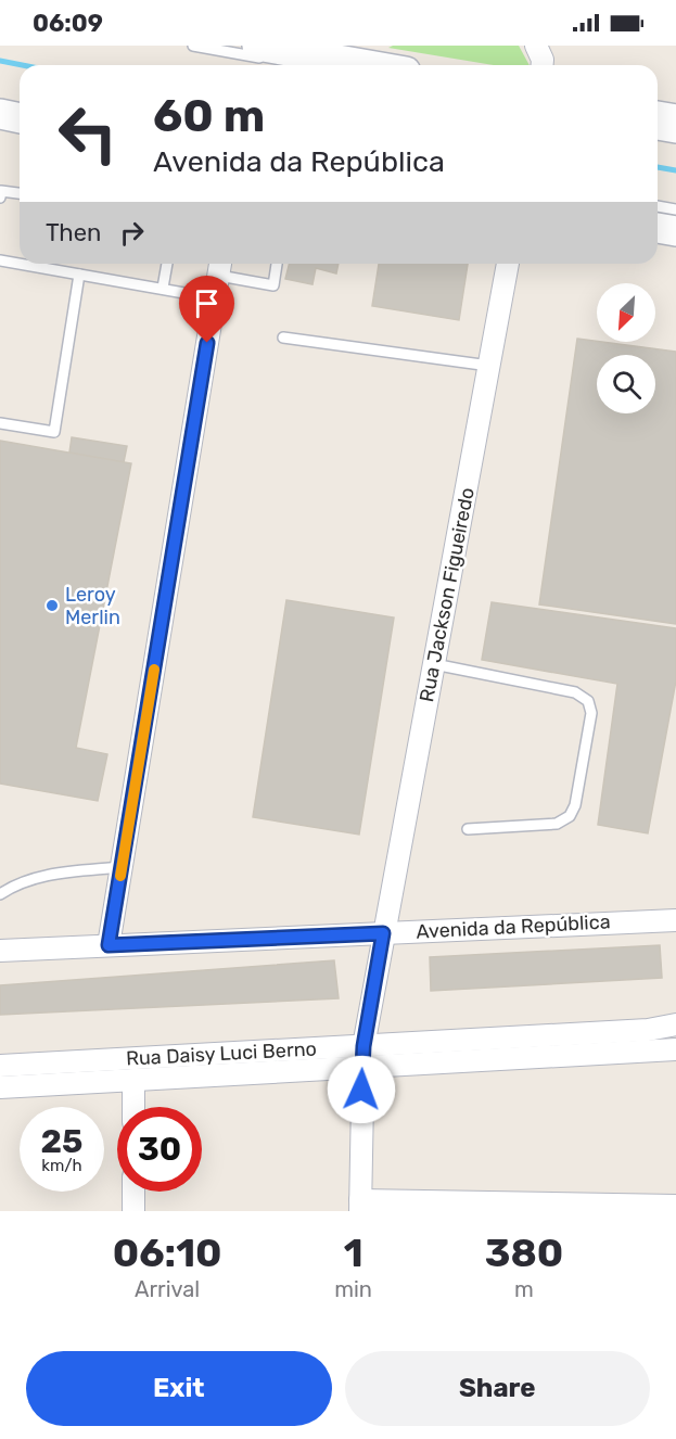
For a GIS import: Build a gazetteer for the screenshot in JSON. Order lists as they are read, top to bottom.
{
  "streets": {
    "street": ["Rua Jackson Figueiredo", "Avenida da República", "Rua Daisy Luci Berno"]
  },
  "crossings": [
    ["Rua Jackson Figueiredo", "Avenida da República"],
    ["Rua Jackson Figueiredo", "Rua Daisy Luci Berno"]
  ],
  "places": ["Leroy Merlin"],
  "north": "bottom left",
  "page": {
    "status": "06:09",
    "turn": ["60 m", "Avenida da República"],
    "then": "Then",
    "speed": "25 km/h",
    "limit": "30",
    "eta": [
      "06:10",
      "Arrival",
      "1",
      "min",
      "380",
      "m"
    ],
    "buttons": ["Exit", "Share"]
  }
}
